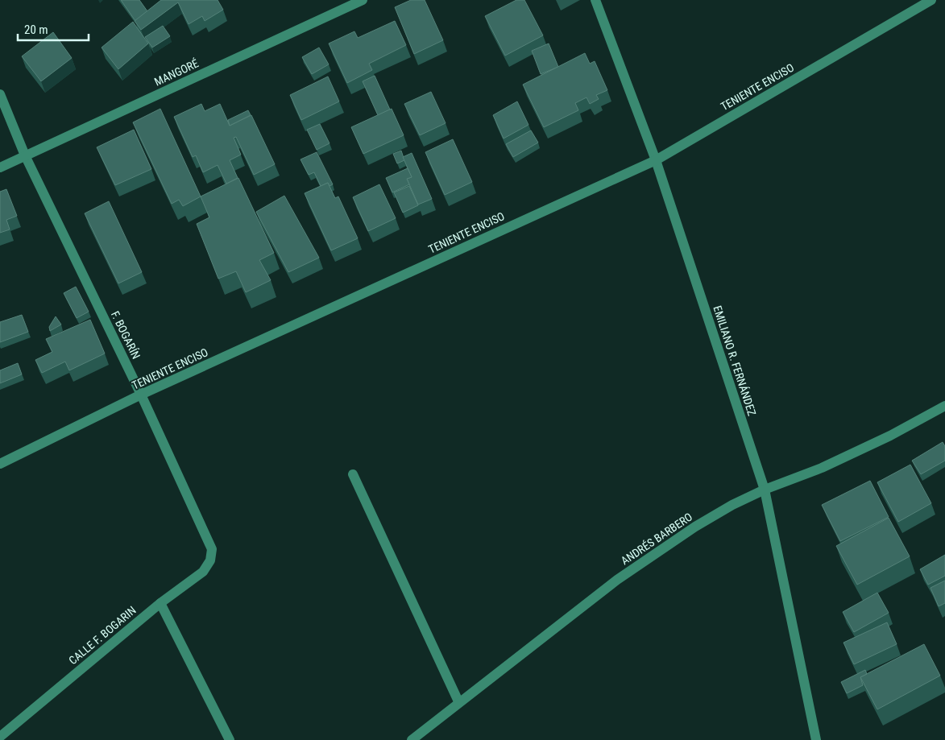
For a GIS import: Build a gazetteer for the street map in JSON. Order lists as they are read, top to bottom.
{
  "streets": {
    "street": [
      "MANGORÉ",
      "TENIENTE ENCISO",
      "F. BOGARÍN",
      "EMILIANO R. FERNÁNDEZ",
      "ANDRÉS BARBERO",
      "CALLE F. BOGARIN"
    ]
  },
  "crossings": [
    ["MANGORÉ", "F. BOGARÍN"],
    ["TENIENTE ENCISO", "F. BOGARÍN"],
    ["TENIENTE ENCISO", "EMILIANO R. FERNÁNDEZ"],
    ["F. BOGARÍN", "CALLE F. BOGARIN"],
    ["EMILIANO R. FERNÁNDEZ", "ANDRÉS BARBERO"]
  ],
  "scale_bar": "20 m"
}
